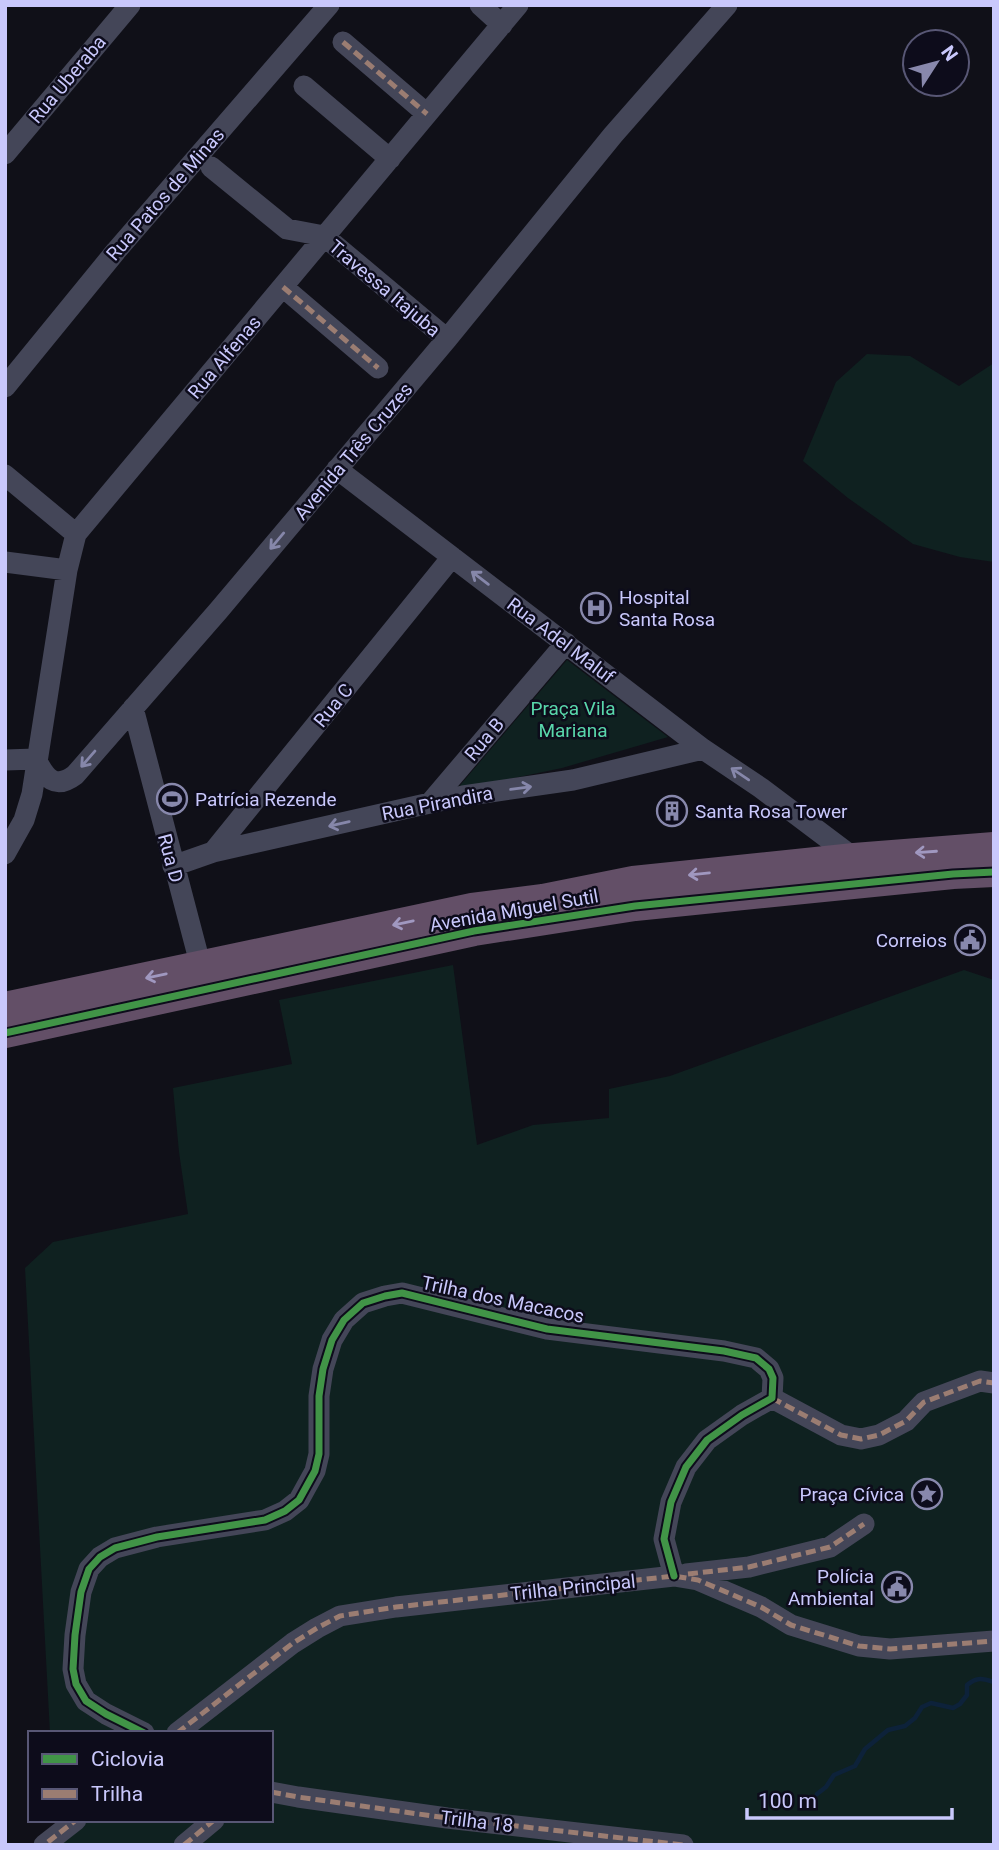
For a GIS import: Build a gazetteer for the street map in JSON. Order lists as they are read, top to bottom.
{
  "streets": {
    "highway": ["Avenida Miguel Sutil"],
    "street": [
      "Rua Uberaba",
      "Rua Patos de Minas",
      "Travessa Itajuba",
      "Rua Alfenas",
      "Avenida Três Cruzes",
      "Rua Adel Maluf",
      "Rua C",
      "Rua B",
      "Rua Pirandira",
      "Rua D",
      "Trilha dos Macacos",
      "Trilha Principal",
      "Trilha 18"
    ]
  },
  "crossings": [
    ["Travessa Itajuba", "Rua Alfenas"],
    ["Travessa Itajuba", "Avenida Três Cruzes"],
    ["Rua Alfenas", "Avenida Três Cruzes"],
    ["Avenida Três Cruzes", "Rua Adel Maluf"],
    ["Avenida Três Cruzes", "Rua D"],
    ["Rua Adel Maluf", "Rua C"],
    ["Rua Adel Maluf", "Rua B"],
    ["Rua Adel Maluf", "Rua Pirandira"],
    ["Rua Adel Maluf", "Avenida Miguel Sutil"],
    ["Rua C", "Rua Pirandira"],
    ["Rua B", "Rua Pirandira"],
    ["Rua Pirandira", "Rua D"],
    ["Rua D", "Avenida Miguel Sutil"]
  ],
  "one_way": ["Avenida Três Cruzes", "Rua Adel Maluf"],
  "parks": ["Praça Vila Mariana"],
  "places": {
    "hospital": ["Hospital Santa Rosa"],
    "sports": ["Patrícia Rezende"],
    "building": ["Santa Rosa Tower"],
    "public building": ["Correios", "Polícia Ambiental"],
    "place": ["Praça Cívica"]
  },
  "legend": ["Ciclovia", "Trilha"],
  "scale_bar": "100 m",
  "north": "top right"
}
